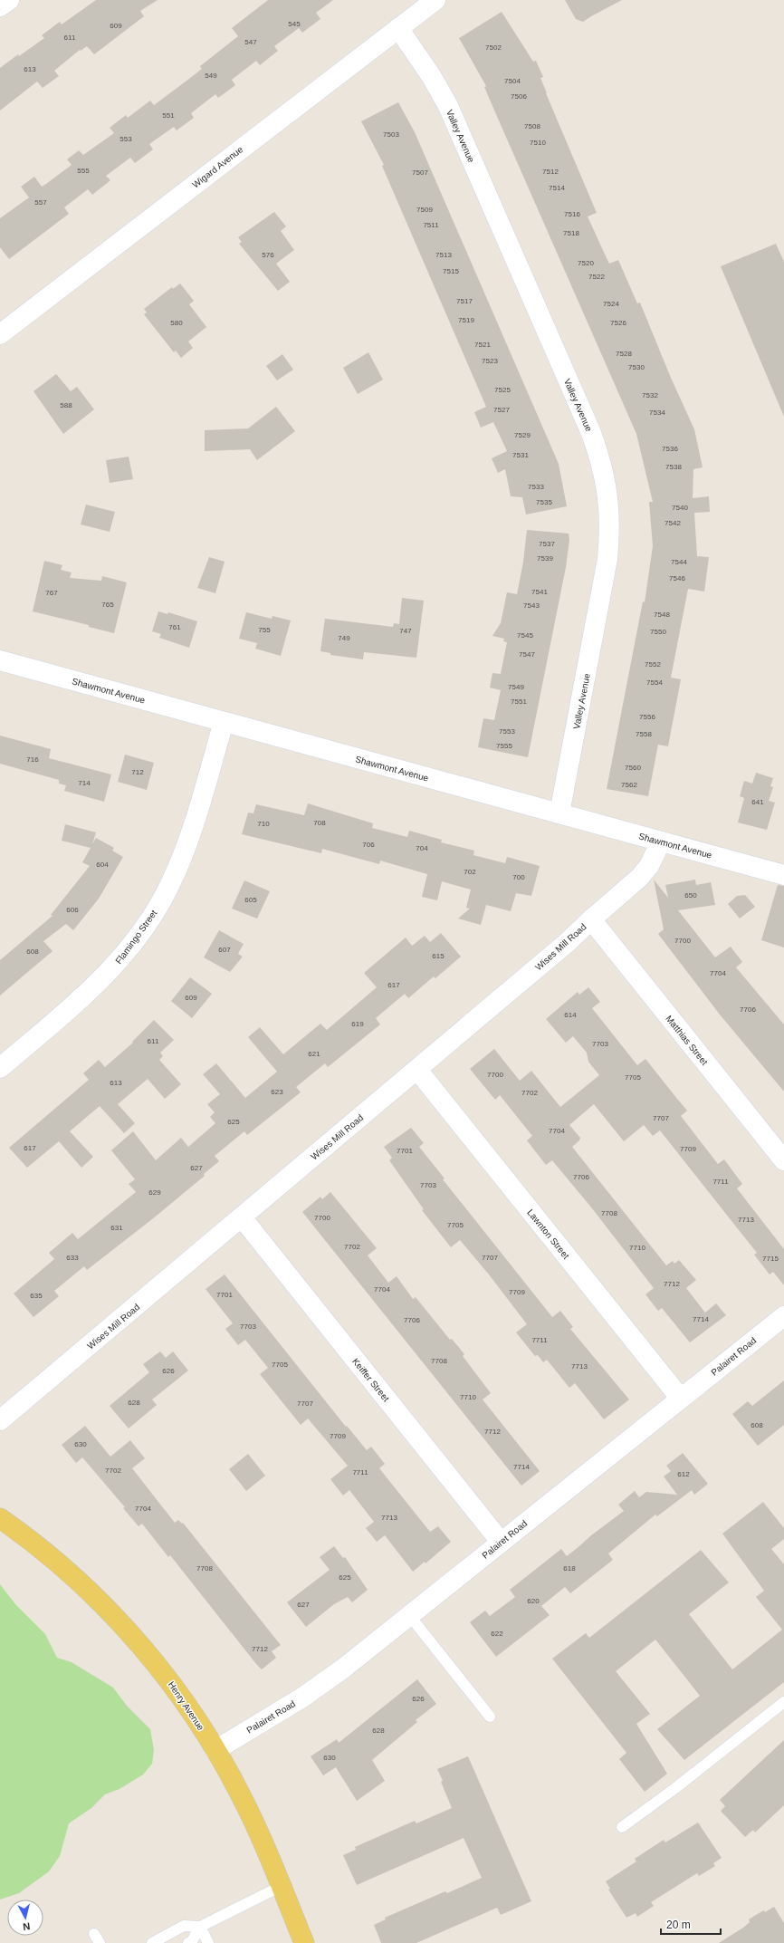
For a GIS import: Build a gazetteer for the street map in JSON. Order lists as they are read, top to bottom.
{
  "streets": {
    "main road": ["Henry Avenue"],
    "street": [
      "Valley Avenue",
      "Wigard Avenue",
      "Shawmont Avenue",
      "Flamingo Street",
      "Wises Mill Road",
      "Matthias Street",
      "Lawnton Street",
      "Palairet Road",
      "Keiffer Street"
    ]
  },
  "crossings": [
    ["Valley Avenue", "Wigard Avenue"],
    ["Valley Avenue", "Shawmont Avenue"],
    ["Shawmont Avenue", "Flamingo Street"],
    ["Shawmont Avenue", "Wises Mill Road"],
    ["Wises Mill Road", "Matthias Street"],
    ["Wises Mill Road", "Lawnton Street"],
    ["Wises Mill Road", "Keiffer Street"],
    ["Lawnton Street", "Palairet Road"],
    ["Palairet Road", "Keiffer Street"],
    ["Palairet Road", "Henry Avenue"]
  ],
  "house_numbers": [
    "545",
    "609",
    "611",
    "547",
    "7502",
    "613",
    "549",
    "7504",
    "7506",
    "551",
    "7508",
    "7503",
    "553",
    "7510",
    "555",
    "7512",
    "7507",
    "7514",
    "557",
    "7509",
    "7516",
    "7511",
    "7518",
    "576",
    "7513",
    "7520",
    "7515",
    "7522",
    "7517",
    "7524",
    "7519",
    "580",
    "7526",
    "7521",
    "7528",
    "7523",
    "7530",
    "7525",
    "7532",
    "588",
    "7527",
    "7534",
    "7529",
    "7536",
    "7531",
    "7538",
    "7533",
    "7535",
    "7540",
    "7542",
    "7537",
    "7539",
    "7544",
    "7546",
    "7541",
    "767",
    "765",
    "7543",
    "7548",
    "761",
    "755",
    "747",
    "7550",
    "7545",
    "749",
    "7547",
    "7552",
    "7554",
    "7549",
    "7551",
    "7556",
    "7553",
    "7558",
    "7555",
    "716",
    "7560",
    "712",
    "714",
    "7562",
    "641",
    "708",
    "710",
    "706",
    "704",
    "604",
    "702",
    "700",
    "650",
    "605",
    "606",
    "7700",
    "607",
    "608",
    "615",
    "7704",
    "617",
    "609",
    "7706",
    "614",
    "619",
    "611",
    "7703",
    "621",
    "7700",
    "7705",
    "613",
    "623",
    "7702",
    "7707",
    "625",
    "7704",
    "617",
    "7709",
    "7701",
    "627",
    "7706",
    "7711",
    "7703",
    "629",
    "7708",
    "7700",
    "7713",
    "7705",
    "631",
    "7702",
    "7710",
    "633",
    "7707",
    "7715",
    "7712",
    "7704",
    "7709",
    "7701",
    "635",
    "7714",
    "7706",
    "7703",
    "7711",
    "7708",
    "7705",
    "7713",
    "626",
    "7710",
    "628",
    "7707",
    "608",
    "7712",
    "7709",
    "630",
    "7714",
    "7702",
    "7711",
    "612",
    "7704",
    "7713",
    "7708",
    "618",
    "625",
    "620",
    "627",
    "622",
    "7712",
    "626",
    "628",
    "630"
  ],
  "scale_bar": "20 m",
  "north": "bottom"
}
